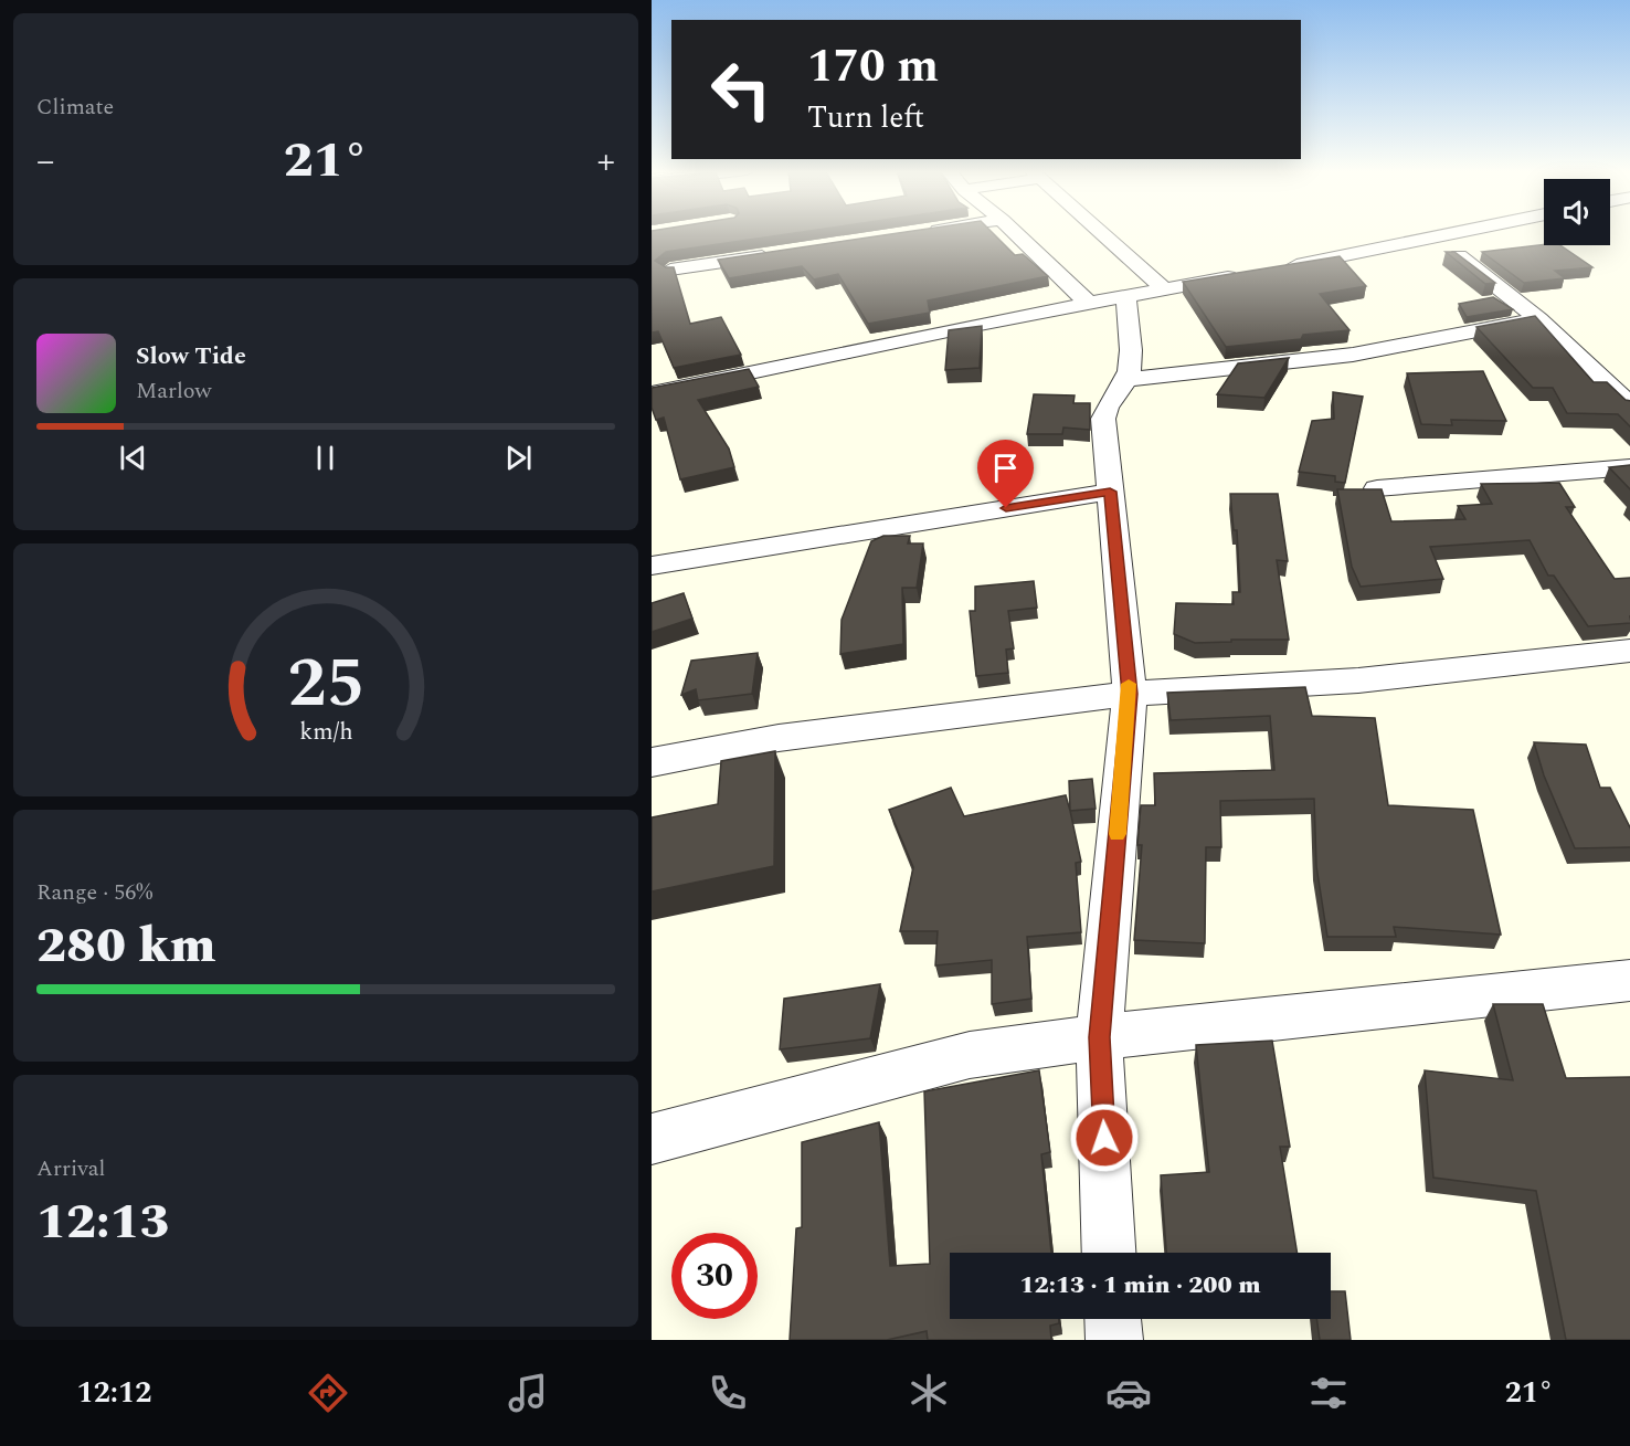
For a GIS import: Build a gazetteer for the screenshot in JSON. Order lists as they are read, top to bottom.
{
  "page": {
    "tile": [
      "Climate",
      ["Range · 56%", "280 km"],
      ["Arrival", "12:13"]
    ],
    "turn": ["170 m", "Turn left"],
    "heat": ["−", "21°", "+"],
    "song": ["Slow Tide", "Marlow"],
    "limit": "30",
    "trip": "12:13 · 1 min · 200 m",
    "tabs": ["12:12", "21°"],
    "gauge": ["25", "km/h"]
  }
}
